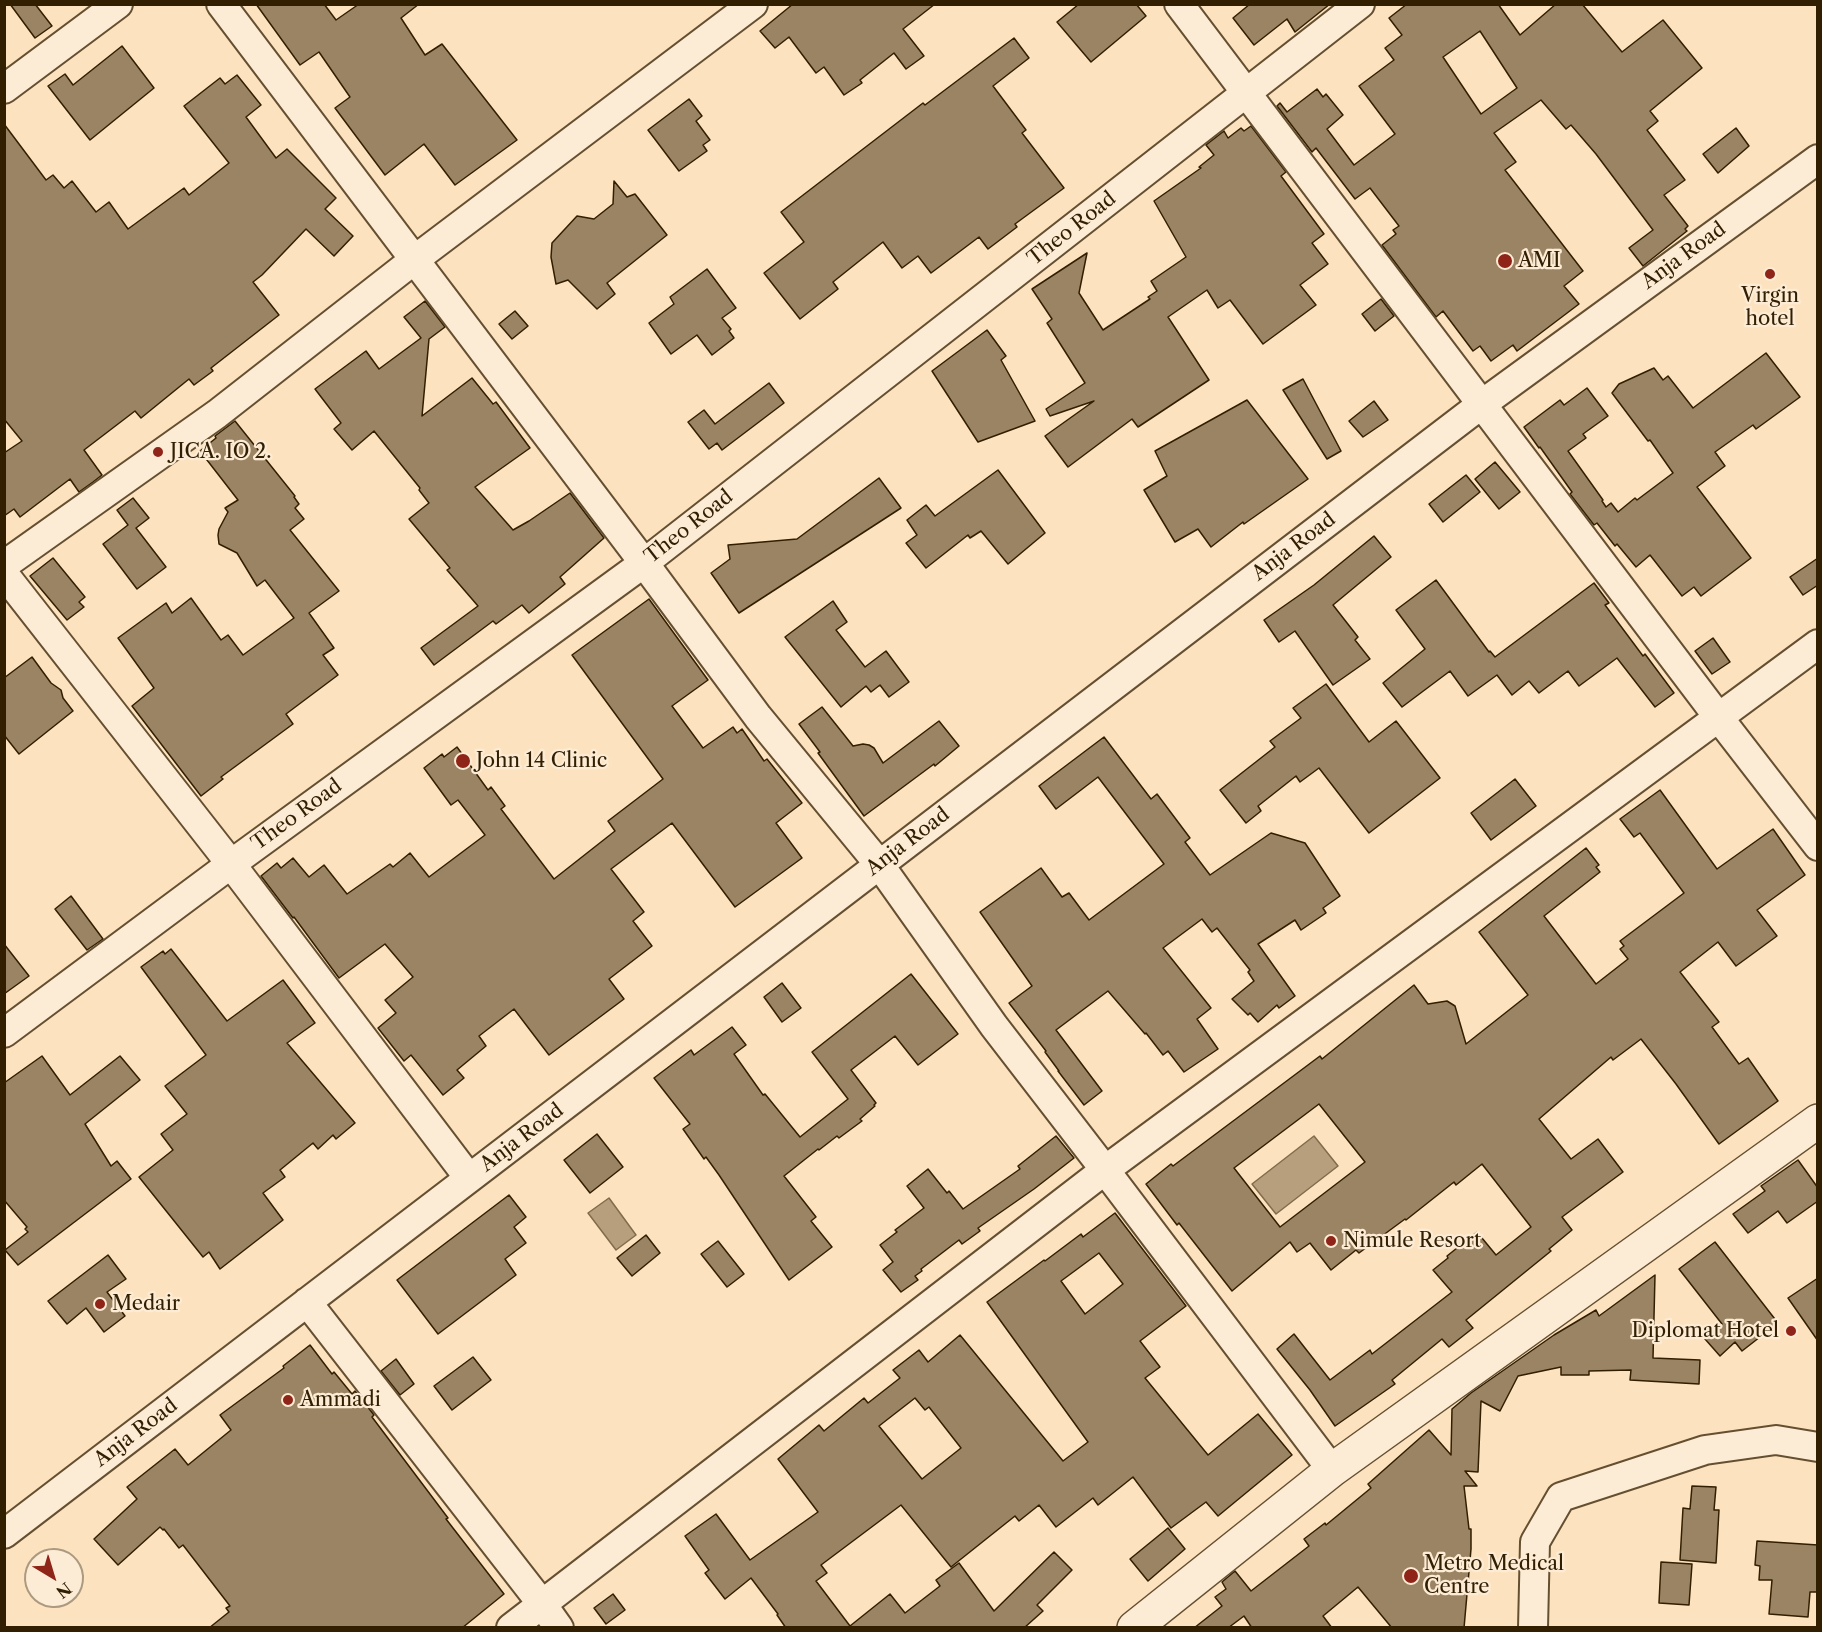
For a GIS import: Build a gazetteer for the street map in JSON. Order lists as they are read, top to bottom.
{
  "streets": {
    "street": ["Theo Road", "Anja Road"]
  },
  "places": [
    "AMI",
    "Virgin hotel",
    "JICA. IO 2.",
    "John 14 Clinic",
    "Nimule Resort",
    "Medair",
    "Diplomat Hotel",
    "Ammadi",
    "Metro Medical Centre"
  ],
  "north": "bottom right"
}
